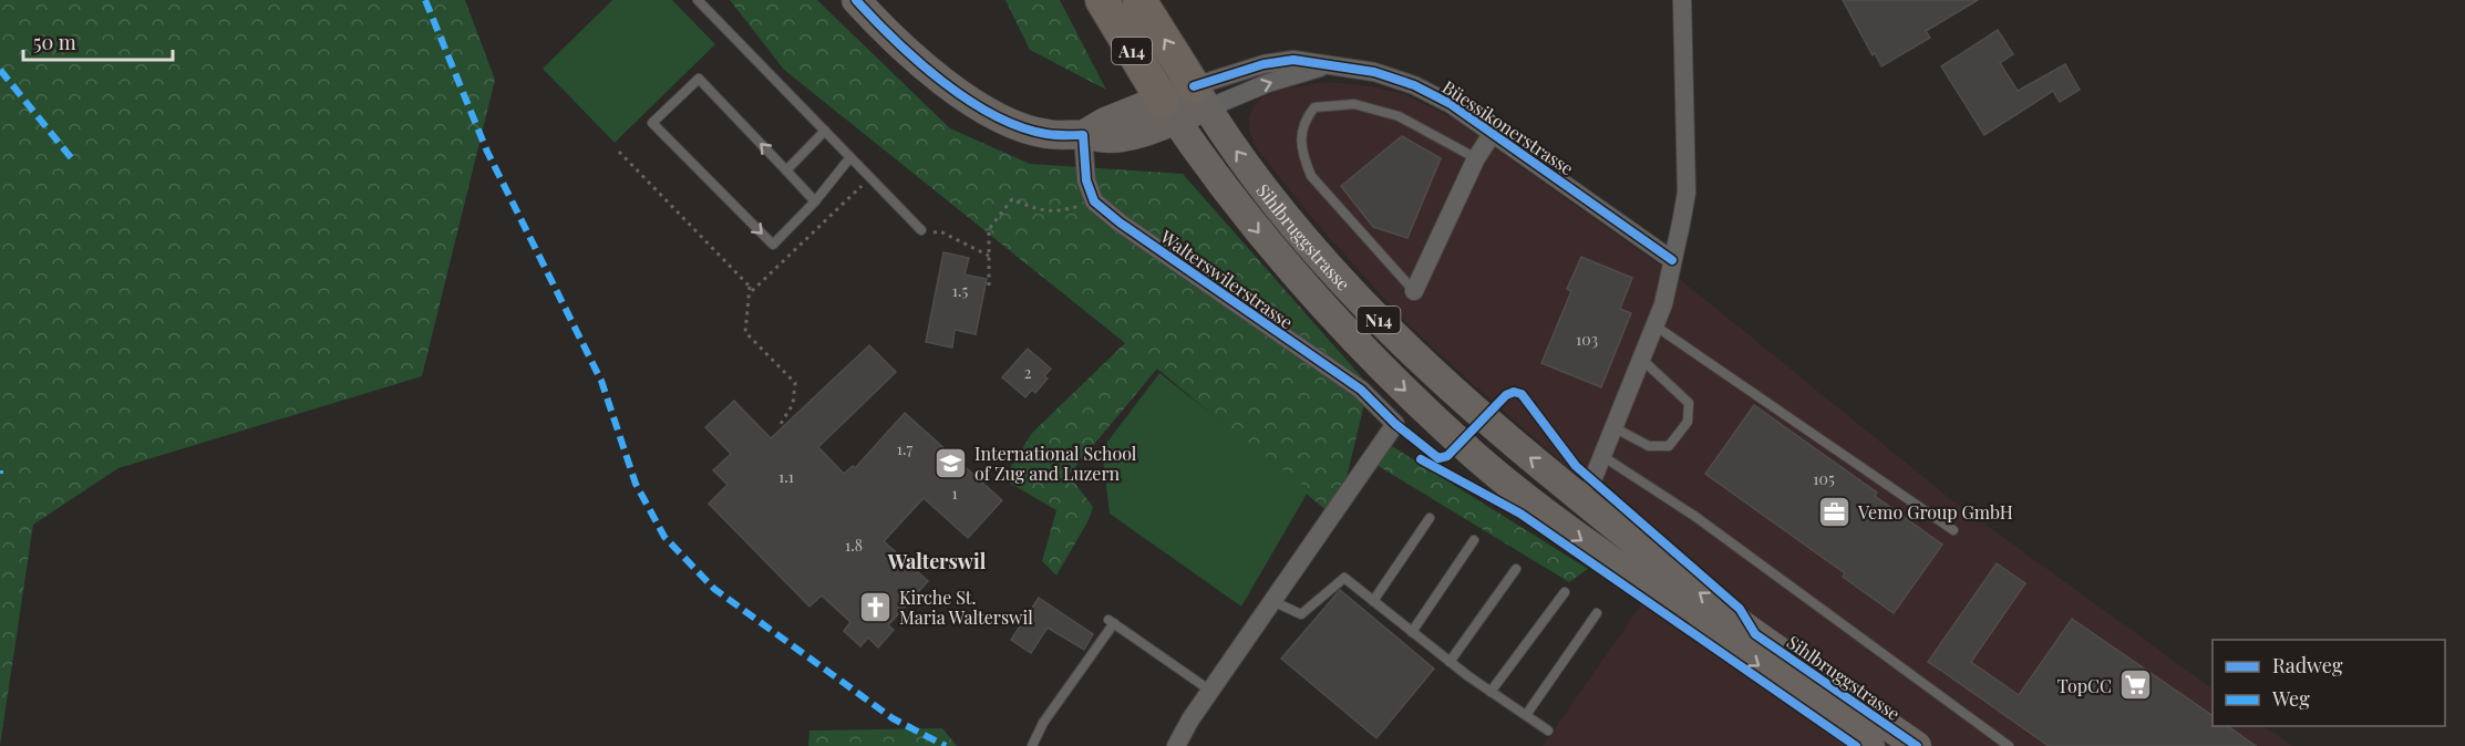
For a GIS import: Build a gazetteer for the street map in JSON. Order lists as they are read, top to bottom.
{
  "streets": {
    "highway": ["A14"],
    "main road": ["Sihlbruggstrasse", "N14"],
    "street": ["Büessikonerstrasse", "Walterswilerstrasse"]
  },
  "crossings": [
    ["A14", "Büessikonerstrasse"],
    ["A14", "Sihlbruggstrasse"],
    ["Büessikonerstrasse", "Sihlbruggstrasse"]
  ],
  "districts": ["Walterswil"],
  "places": {
    "school or university": ["International School of Zug and Luzern"],
    "office": ["Vemo Group GmbH"],
    "church": ["Kirche St. Maria Walterswil"],
    "supermarket": ["TopCC"]
  },
  "house_numbers": [
    "1.5",
    "103",
    "2",
    "1.7",
    "1.1",
    "105",
    "1",
    "1.8"
  ],
  "legend": ["Radweg", "Weg"],
  "scale_bar": "50 m"
}
